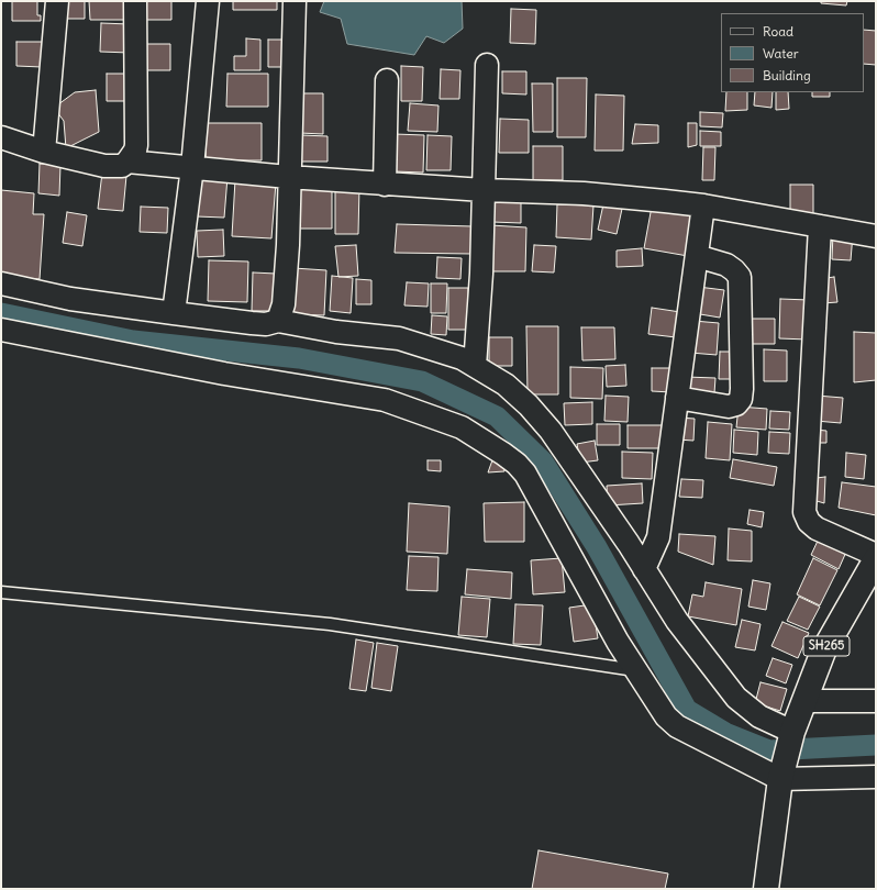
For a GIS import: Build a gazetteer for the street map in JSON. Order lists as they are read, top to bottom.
{
  "streets": {
    "main road": ["SH265"]
  },
  "legend": ["Road", "Water", "Building"]
}
